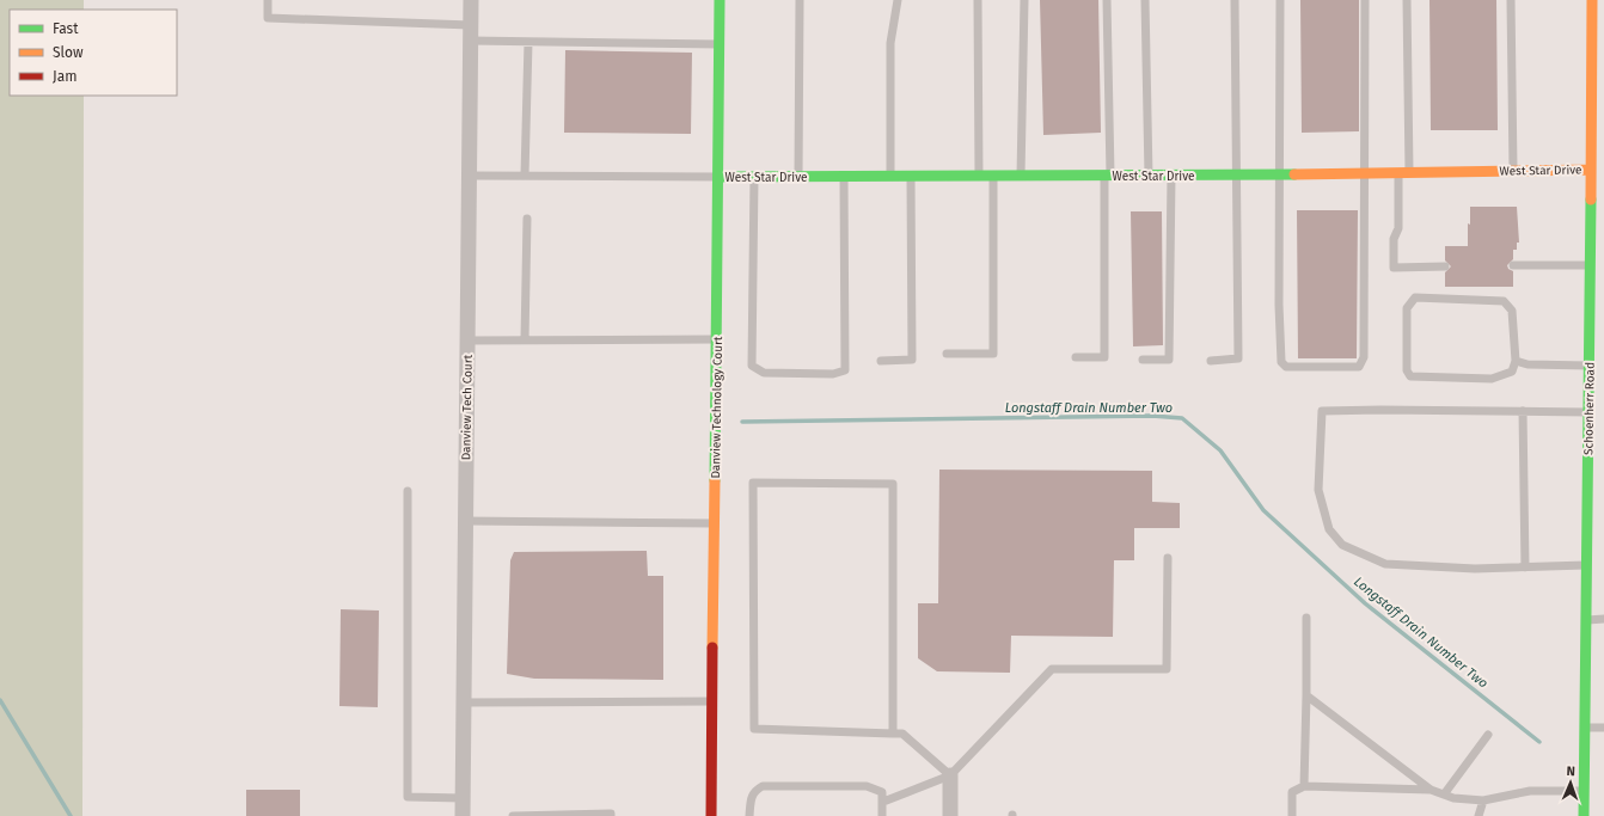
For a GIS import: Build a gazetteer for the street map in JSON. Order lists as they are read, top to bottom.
{
  "streets": {
    "street": [
      "West Star Drive",
      "Danview Tech Court",
      "Danview Technology Court",
      "Schoenherr Road"
    ]
  },
  "crossings": [
    ["West Star Drive", "Danview Technology Court"],
    ["West Star Drive", "Schoenherr Road"]
  ],
  "water": ["Longstaff Drain Number Two"],
  "legend": ["Fast", "Slow", "Jam"],
  "north": "top"
}
